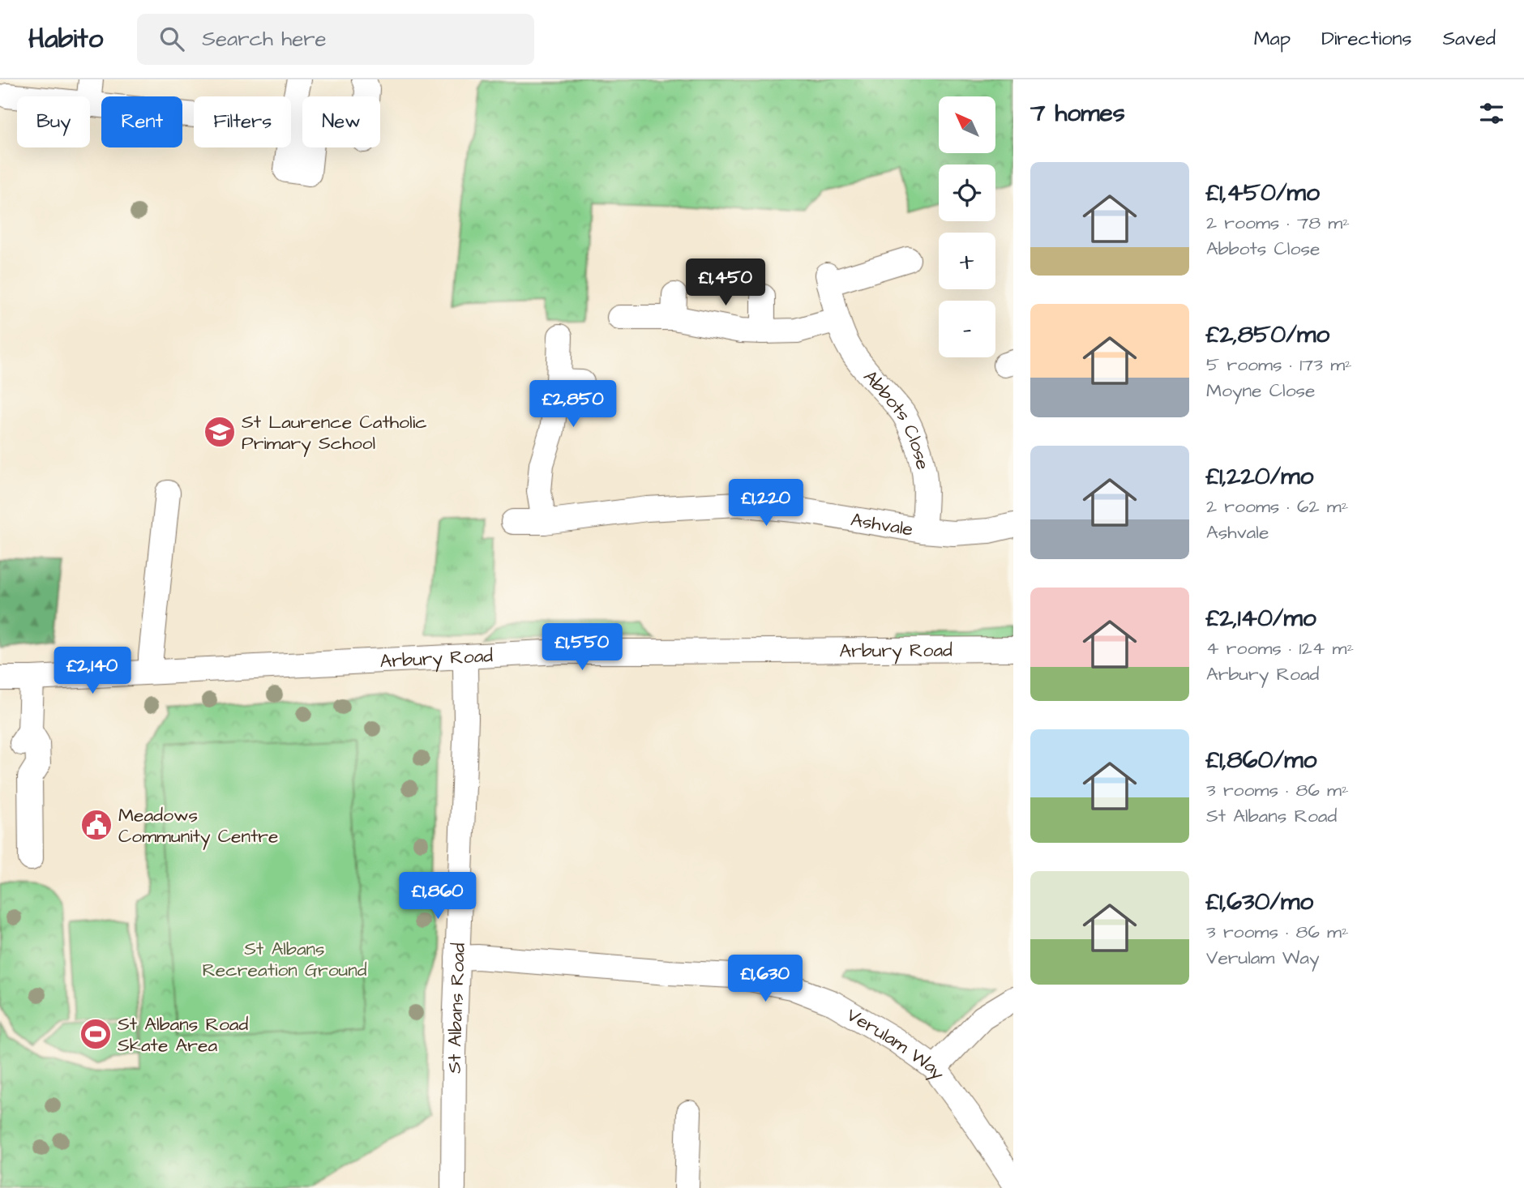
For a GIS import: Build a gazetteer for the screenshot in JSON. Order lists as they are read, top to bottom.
{
  "streets": {
    "street": [
      "Abbots Close",
      "Ashvale",
      "Arbury Road",
      "St Albans Road",
      "Verulam Way"
    ]
  },
  "crossings": [
    ["Abbots Close", "Ashvale"],
    ["Arbury Road", "St Albans Road"],
    ["St Albans Road", "Verulam Way"]
  ],
  "parks": ["St Albans Recreation Ground"],
  "places": {
    "school or university": ["St Laurence Catholic Primary School"],
    "public building": ["Meadows Community Centre"],
    "sports": ["St Albans Road Skate Area"]
  },
  "north": "top left",
  "page": {
    "header": "Habito",
    "search": "Search here",
    "nav": ["Map", "Directions", "Saved"],
    "heading": "7 homes",
    "map_buttons": ["+", "−"],
    "chip": [
      "Buy",
      "Rent",
      "Filters",
      "New"
    ],
    "list": [
      {
        "name": "£1,450/mo",
        "note": "2 rooms · 78 m² · Abbots Close"
      },
      {
        "name": "£2,850/mo",
        "note": "5 rooms · 173 m² · Moyne Close"
      },
      {
        "name": "£1,220/mo",
        "note": "2 rooms · 62 m² · Ashvale"
      },
      {
        "name": "£2,140/mo",
        "note": "4 rooms · 124 m² · Arbury Road"
      },
      {
        "name": "£1,860/mo",
        "note": "3 rooms · 86 m² · St Albans Road"
      },
      {
        "name": "£1,630/mo",
        "note": "3 rooms · 86 m² · Verulam Way"
      }
    ],
    "price": [
      "£1,450",
      "£2,850",
      "£1,220",
      "£1,550",
      "£2,140",
      "£1,860",
      "£1,630"
    ]
  }
}
